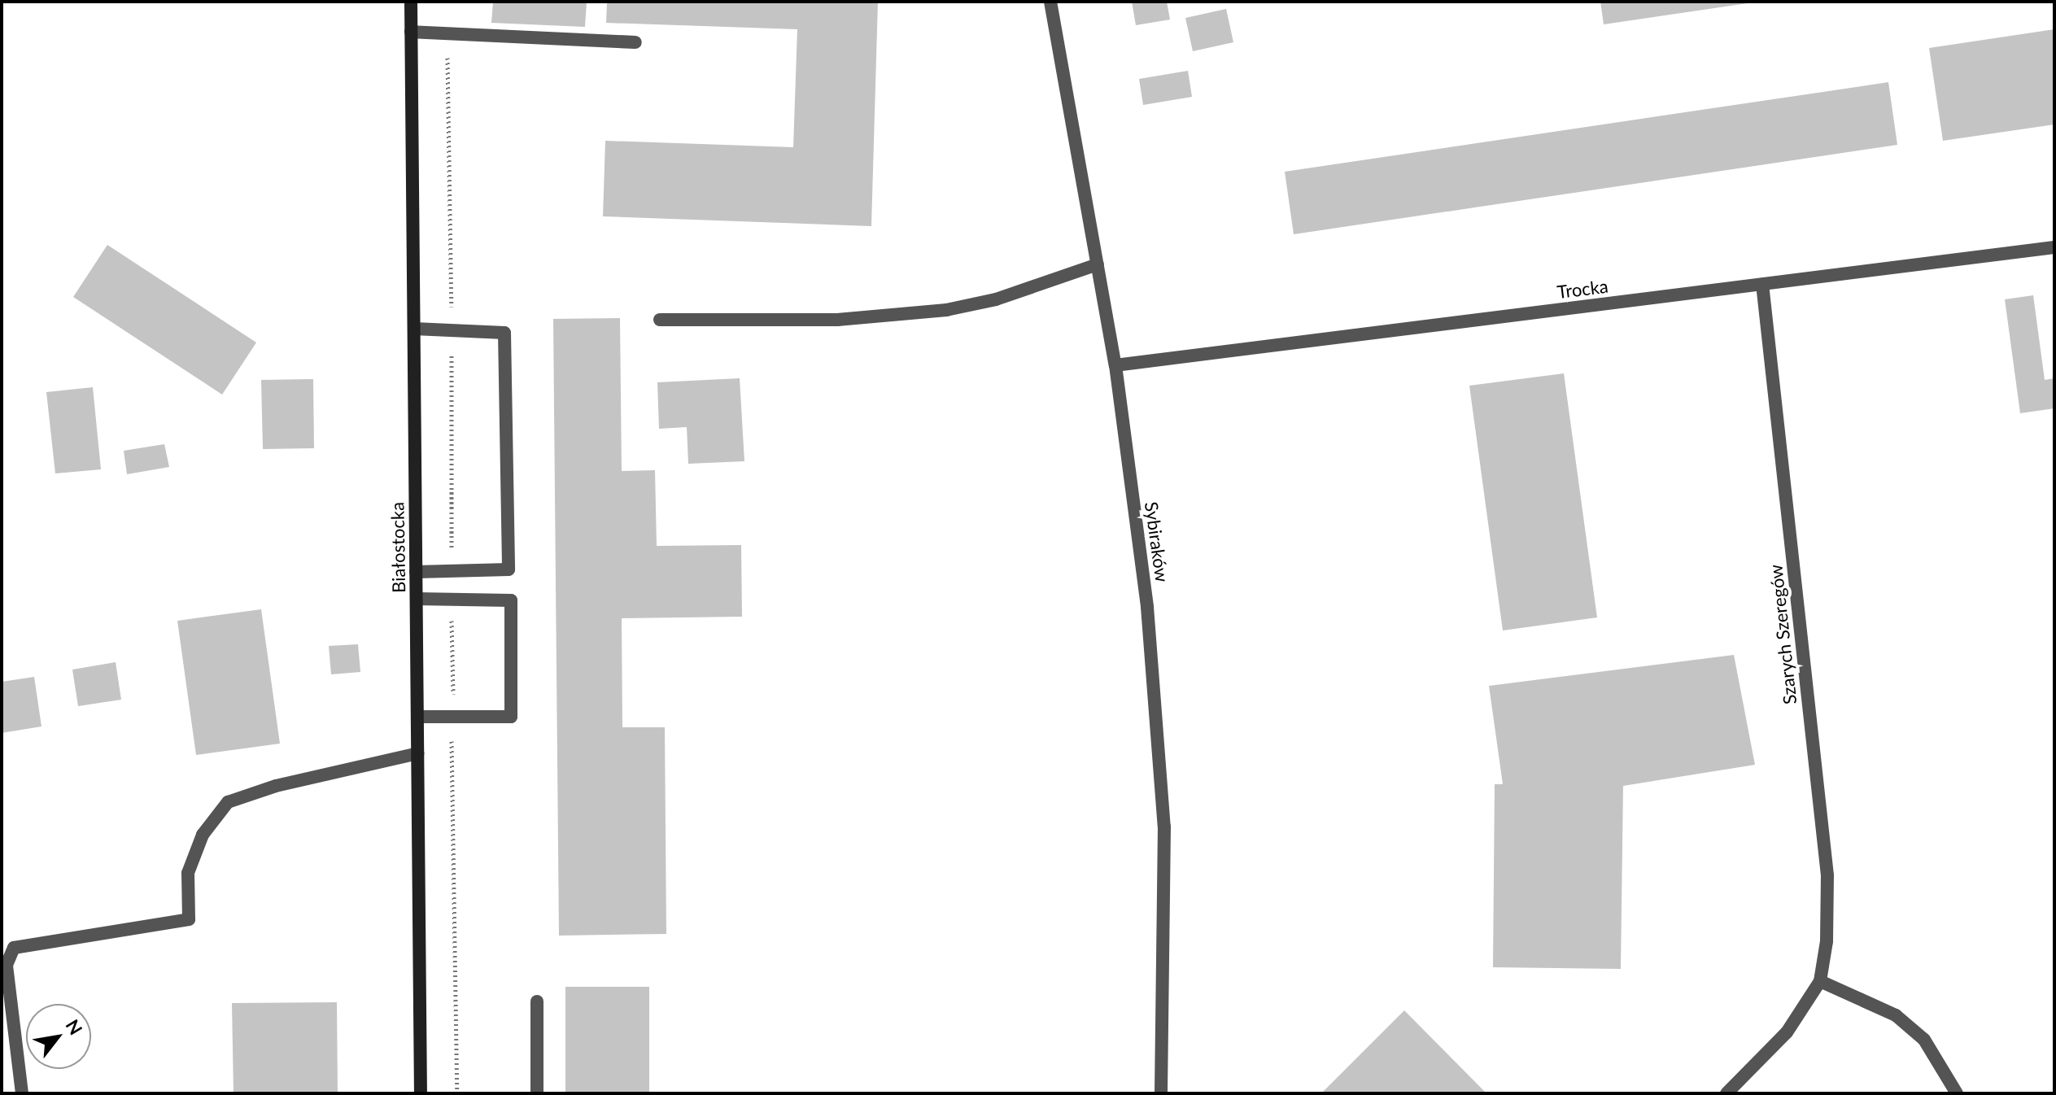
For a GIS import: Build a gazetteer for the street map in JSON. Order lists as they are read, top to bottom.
{
  "streets": {
    "street": [
      "Trocka",
      "Sybiraków",
      "Białostocka",
      "Szarych Szeregów"
    ]
  },
  "crossings": [
    ["Trocka", "Sybiraków"],
    ["Trocka", "Szarych Szeregów"]
  ],
  "north": "top right"
}
